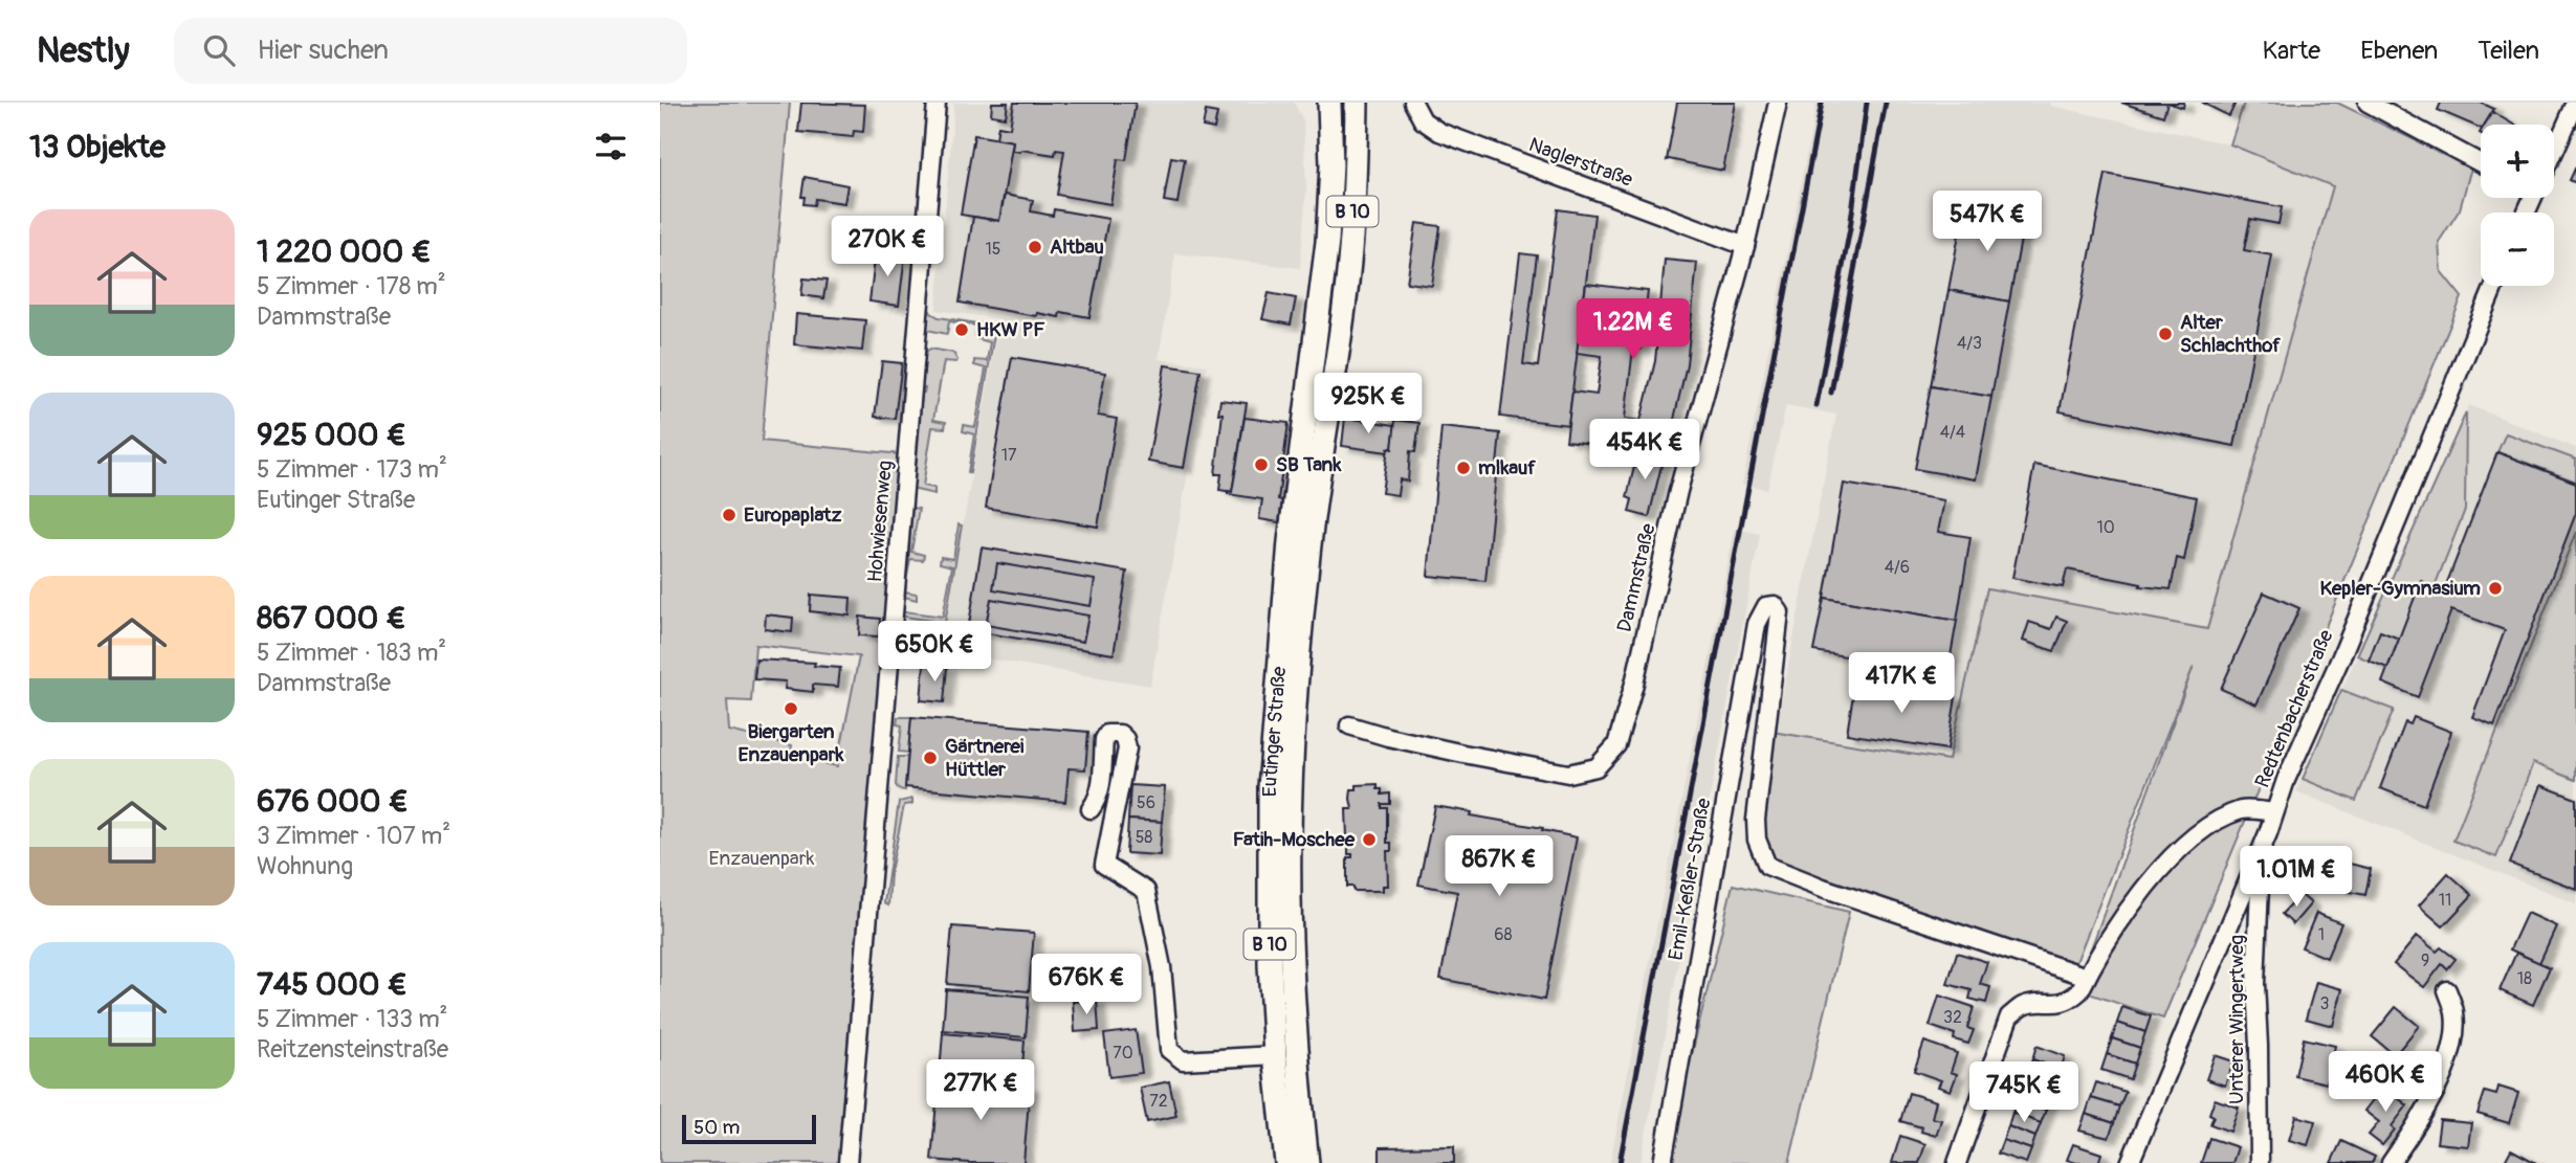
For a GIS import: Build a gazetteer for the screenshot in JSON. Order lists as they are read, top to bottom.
{
  "streets": {
    "main road": ["B 10", "Eutinger Straße"],
    "street": [
      "Naglerstraße",
      "Hohwiesenweg",
      "Dammstraße",
      "Redtenbacherstraße",
      "Emil-Keßler-Straße",
      "Unterer Wingertweg"
    ]
  },
  "crossings": [
    ["Naglerstraße", "Dammstraße"],
    ["Redtenbacherstraße", "Unterer Wingertweg"]
  ],
  "parks": ["Enzauenpark"],
  "places": [
    "Altbau",
    "HKW PF",
    "Alter Schlachthof",
    "SB Tank",
    "mlkauf",
    "Europaplatz",
    "Kepler-Gymnasium",
    "Biergarten Enzauenpark",
    "Gärtnerei Hüttler",
    "Fatih-Moschee"
  ],
  "house_numbers": [
    "15",
    "4/3",
    "4/4",
    "17",
    "10",
    "4/6",
    "56",
    "58",
    "11",
    "68",
    "1",
    "9",
    "18",
    "3",
    "32",
    "70",
    "72"
  ],
  "scale_bar": "50 m",
  "page": {
    "header": "Nestly",
    "search": "Hier suchen",
    "nav": ["Karte", "Ebenen", "Teilen"],
    "heading": "13 Objekte",
    "map_buttons": ["+", "−"],
    "list": [
      {
        "name": "1 220 000 €",
        "note": "5 Zimmer · 178 m² · Dammstraße"
      },
      {
        "name": "925 000 €",
        "note": "5 Zimmer · 173 m² · Eutinger Straße"
      },
      {
        "name": "867 000 €",
        "note": "5 Zimmer · 183 m² · Dammstraße"
      },
      {
        "name": "676 000 €",
        "note": "3 Zimmer · 107 m² · Wohnung"
      },
      {
        "name": "745 000 €",
        "note": "5 Zimmer · 133 m² · Reitzensteinstraße"
      }
    ],
    "price": [
      "547K €",
      "270K €",
      "1.22M €",
      "925K €",
      "454K €",
      "650K €",
      "417K €",
      "867K €",
      "1.01M €",
      "676K €",
      "460K €",
      "277K €",
      "745K €"
    ],
    "scale": "50 m"
  }
}
